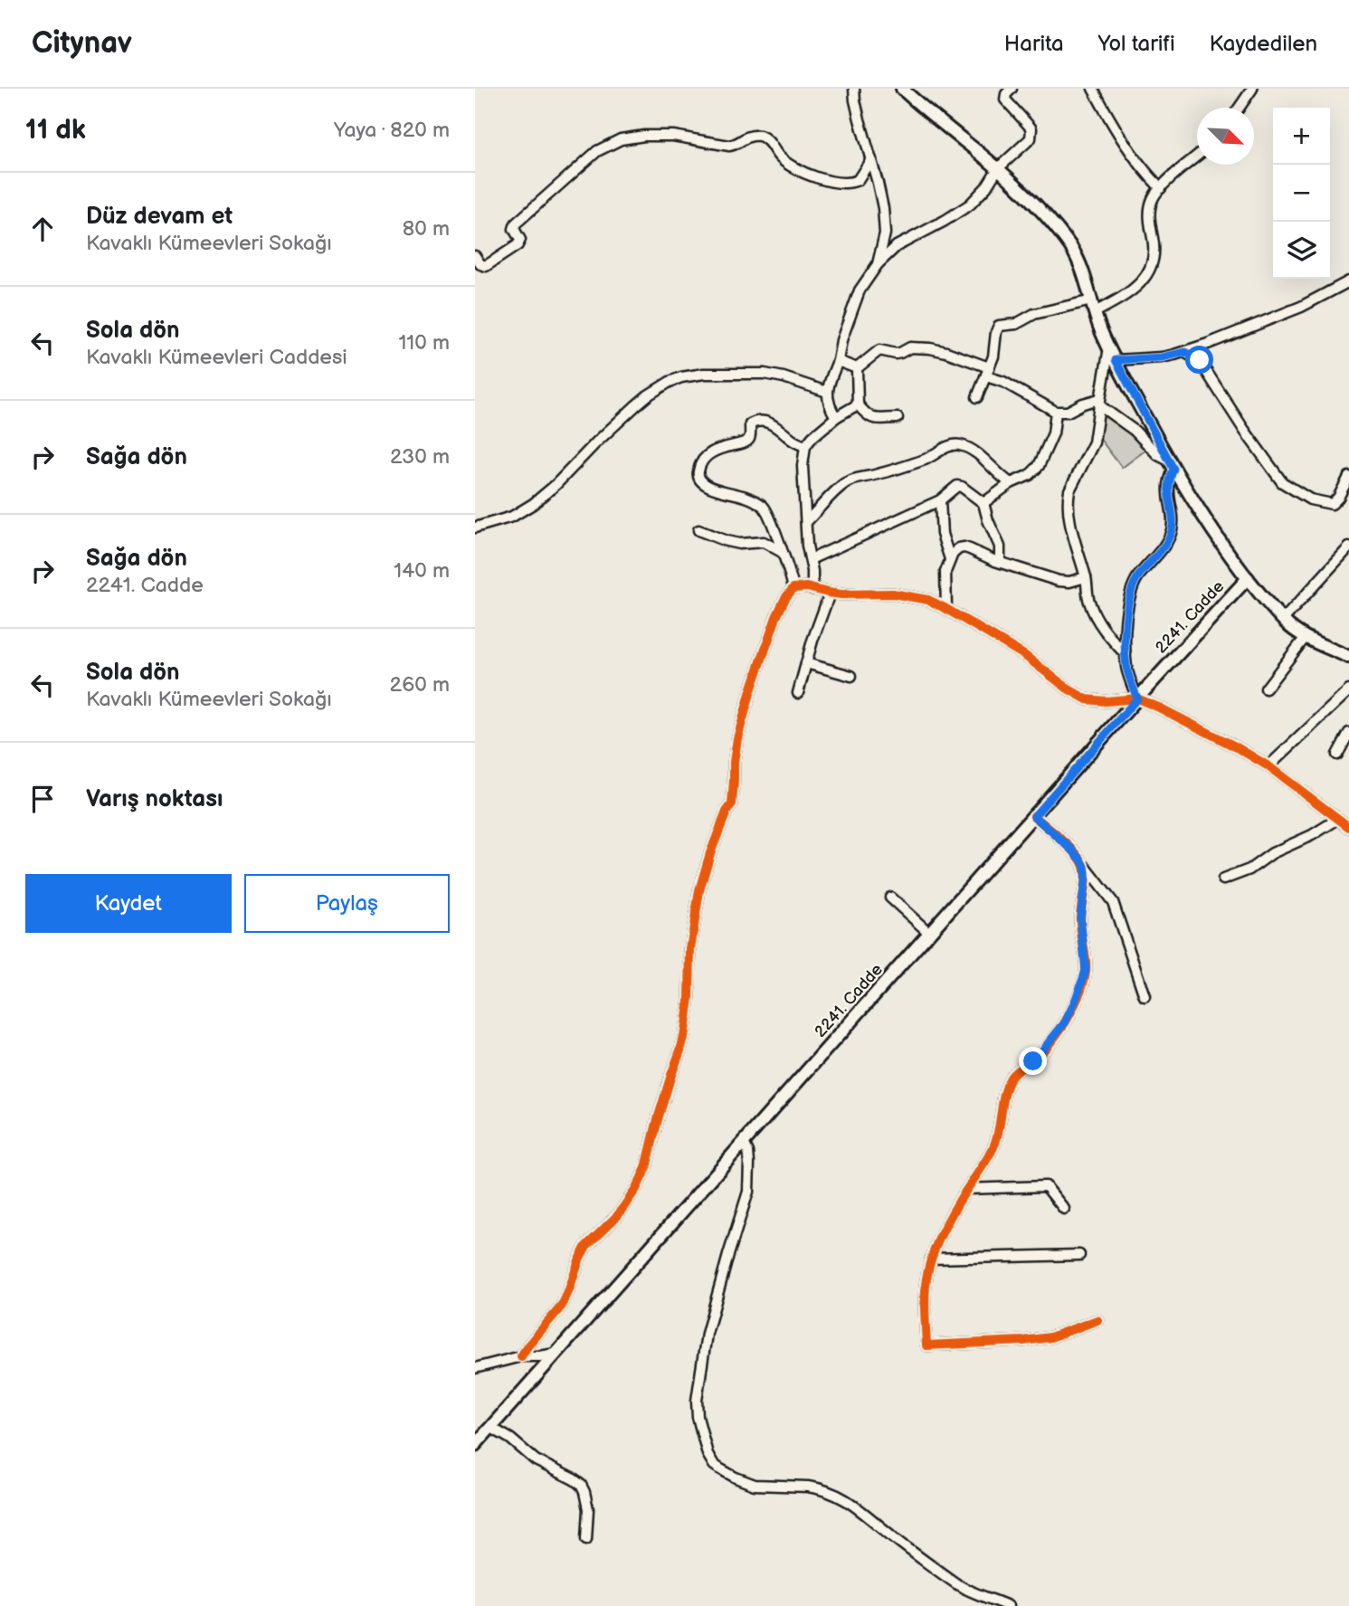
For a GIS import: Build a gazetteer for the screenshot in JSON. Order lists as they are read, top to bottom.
{
  "streets": {
    "street": ["2241. Cadde"]
  },
  "north": "bottom right",
  "page": {
    "header": "Citynav",
    "nav": ["Harita", "Yol tarifi", "Kaydedilen"],
    "heading": ["11 dk", "Yaya · 820 m"],
    "map_buttons": ["+", "−"],
    "list": [
      ["Düz devam et", "Kavaklı Kümeevleri Sokağı", "80 m"],
      ["Sola dön", "Kavaklı Kümeevleri Caddesi", "110 m"],
      ["Sağa dön", "230 m"],
      ["Sağa dön", "2241. Cadde", "140 m"],
      ["Sola dön", "Kavaklı Kümeevleri Sokağı", "260 m"],
      "Varış noktası"
    ],
    "buttons": ["Kaydet", "Paylaş"]
  }
}
